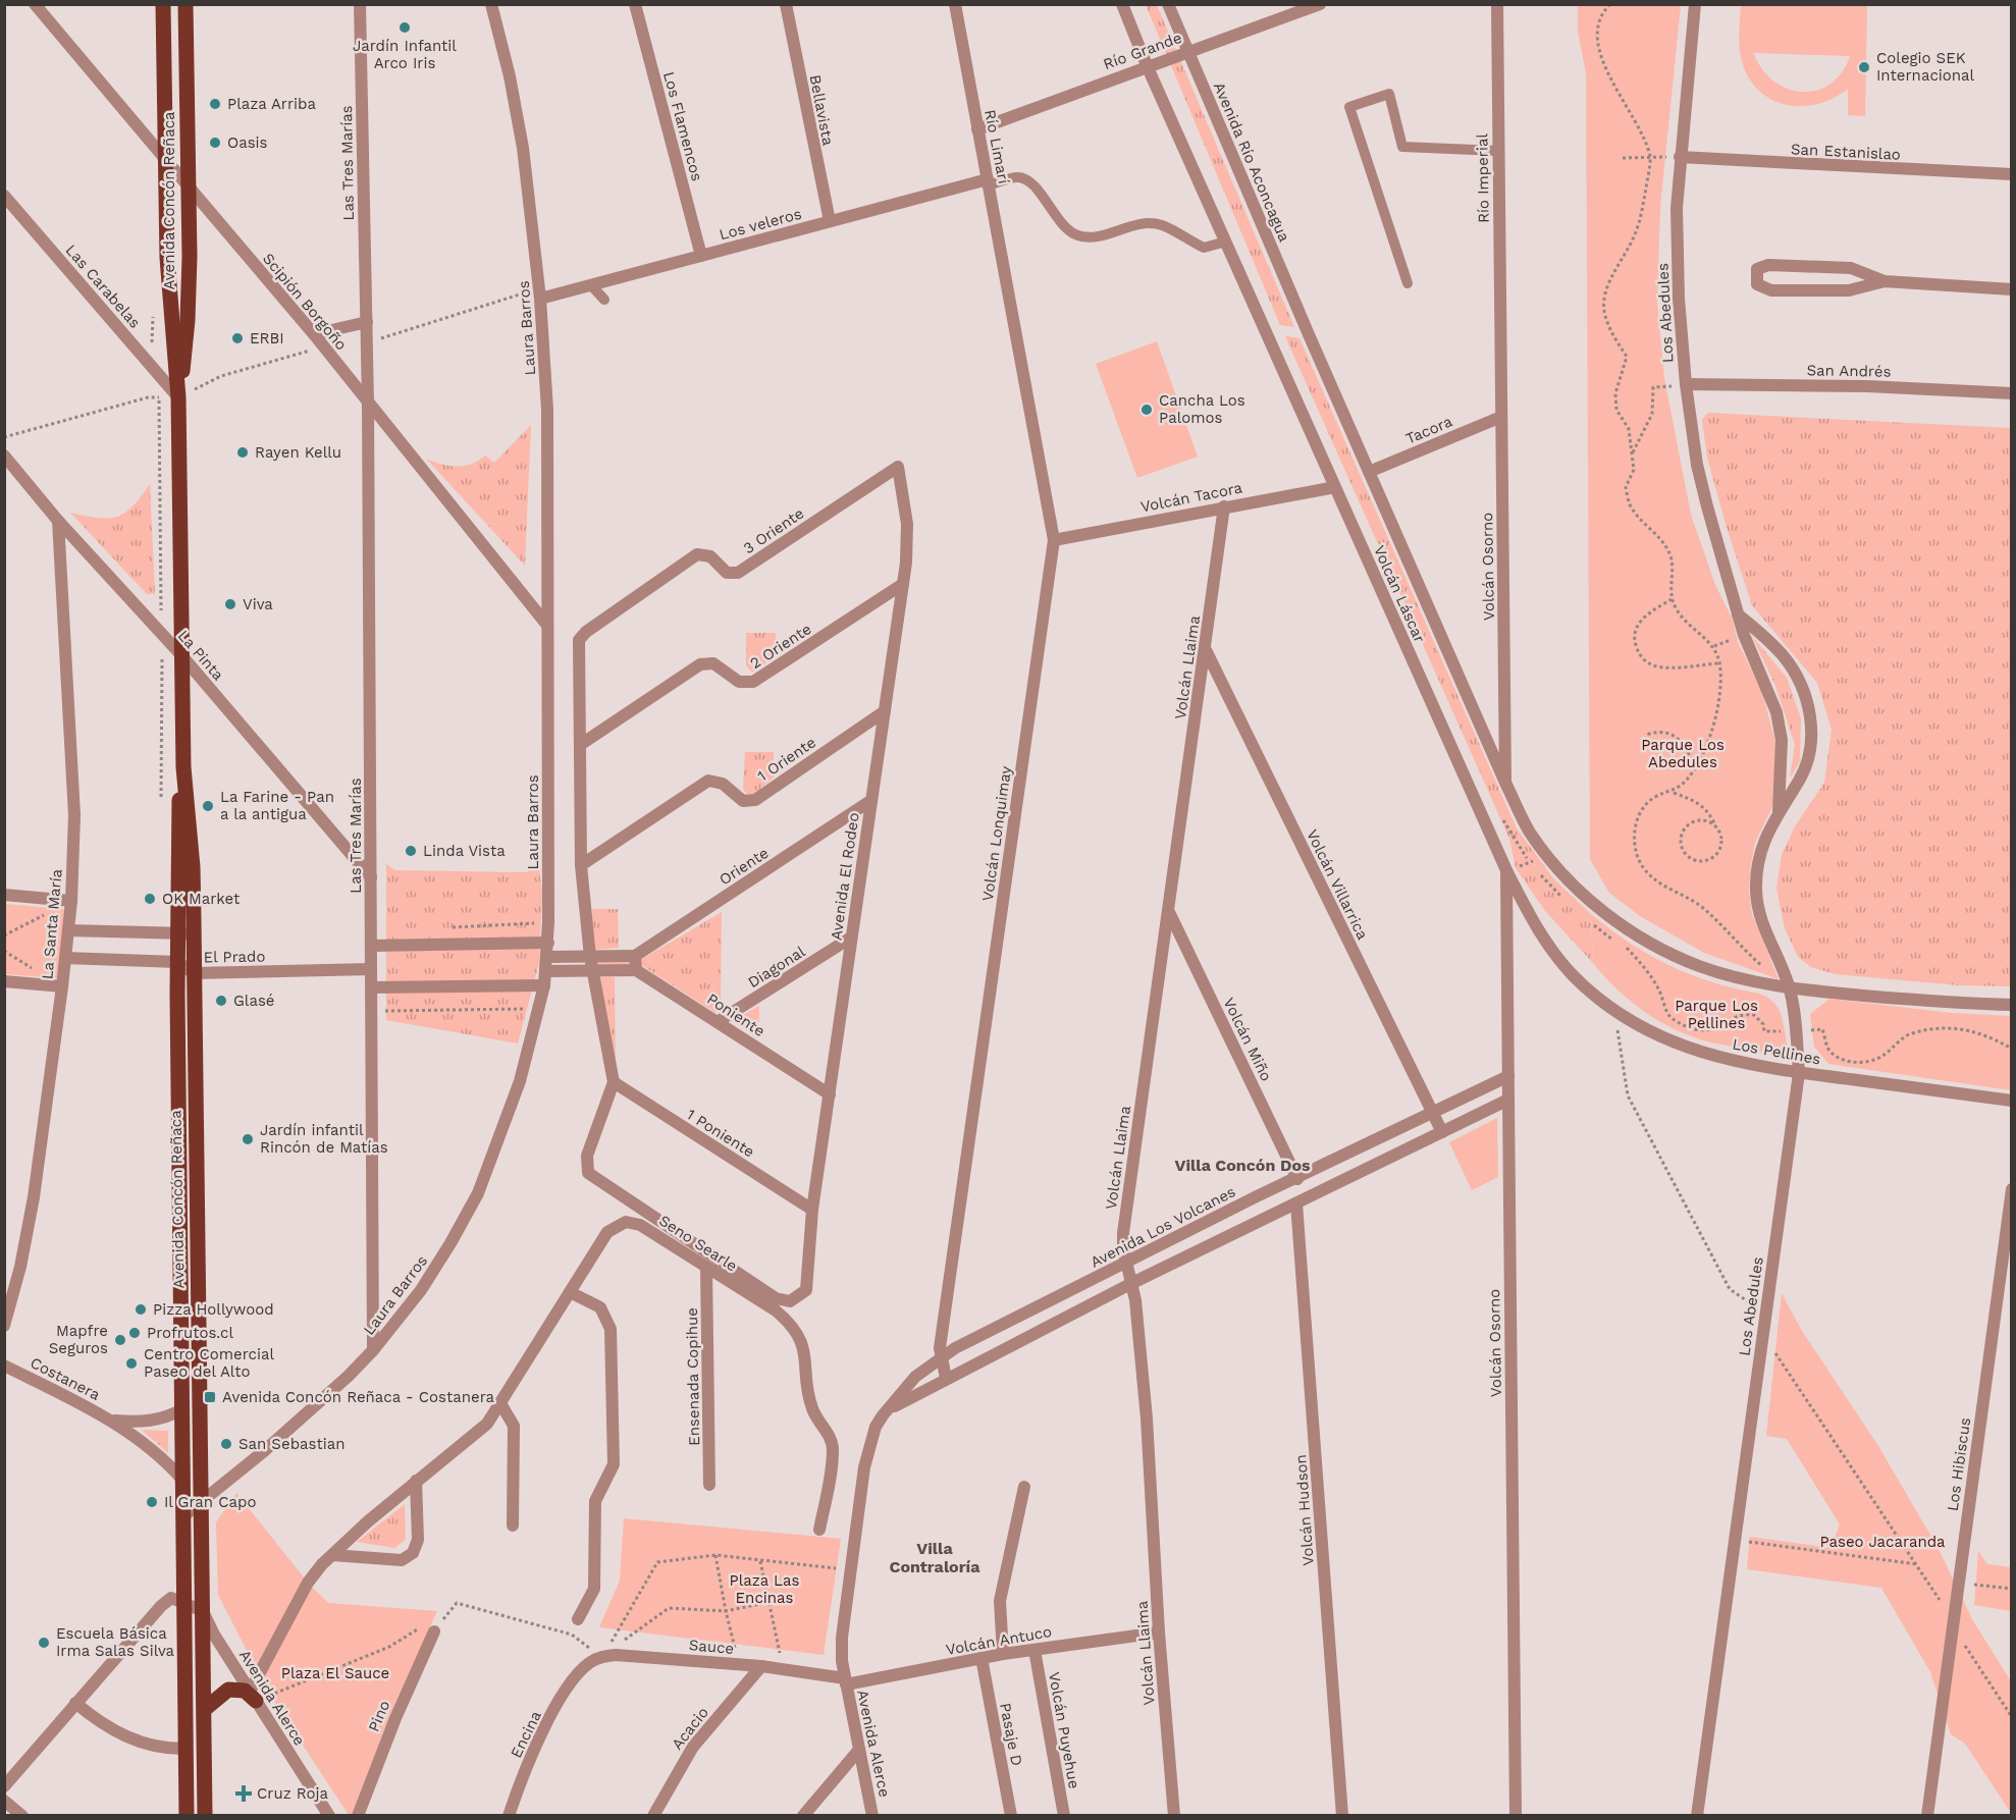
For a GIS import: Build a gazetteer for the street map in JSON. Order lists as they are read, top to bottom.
{
  "streets": {
    "main road": ["Avenida Concón Reñaca"],
    "street": [
      "Río Grande",
      "Bellavista",
      "Los Flamencos",
      "Río Limarí",
      "San Estanislao",
      "Avenida Río Aconcagua",
      "Las Tres Marías",
      "Río Imperial",
      "Los veleros",
      "Las Carabelas",
      "Scipión Borgoño",
      "Los Abedules",
      "Laura Barros",
      "San Andrés",
      "Tacora",
      "Volcán Tacora",
      "3 Oriente",
      "Volcán Osorno",
      "Volcán Láscar",
      "2 Oriente",
      "La Pinta",
      "Volcán Llaima",
      "1 Oriente",
      "Volcán Lonquimay",
      "Oriente",
      "Avenida El Rodeo",
      "Volcán Villarrica",
      "La Santa María",
      "El Prado",
      "Diagonal",
      "Poniente",
      "Volcán Miño",
      "Los Pellines",
      "1 Poniente",
      "Avenida Los Volcanes",
      "Seno Searle",
      "Ensenada Copihue",
      "Costanera",
      "Los Hibiscus",
      "Volcán Hudson",
      "Volcán Antuco",
      "Sauce",
      "Avenida Alerce",
      "Pino",
      "Acacio",
      "Volcán Puyehue",
      "Encina",
      "Pasaje D"
    ]
  },
  "crossings": [
    ["Río Grande", "Río Limarí"],
    ["Río Grande", "Avenida Río Aconcagua"],
    ["Bellavista", "Los veleros"],
    ["Los Flamencos", "Los veleros"],
    ["Río Limarí", "Los veleros"],
    ["Río Limarí", "Volcán Lonquimay"],
    ["San Estanislao", "Los Abedules"],
    ["Avenida Río Aconcagua", "Volcán Láscar"],
    ["Las Tres Marías", "Scipión Borgoño"],
    ["Las Tres Marías", "Laura Barros"],
    ["Las Tres Marías", "La Pinta"],
    ["Las Tres Marías", "El Prado"],
    ["Río Imperial", "Volcán Osorno"],
    ["Avenida Concón Reñaca", "Las Carabelas"],
    ["Avenida Concón Reñaca", "Scipión Borgoño"],
    ["Avenida Concón Reñaca", "Laura Barros"],
    ["Avenida Concón Reñaca", "La Pinta"],
    ["Avenida Concón Reñaca", "El Prado"],
    ["Avenida Concón Reñaca", "Costanera"],
    ["Avenida Concón Reñaca", "Avenida Alerce"],
    ["Los veleros", "Laura Barros"],
    ["Scipión Borgoño", "Laura Barros"],
    ["Los Abedules", "San Andrés"],
    ["Los Abedules", "Los Pellines"],
    ["Tacora", "Volcán Osorno"],
    ["Tacora", "Volcán Láscar"],
    ["Volcán Tacora", "Volcán Láscar"],
    ["Volcán Tacora", "Volcán Llaima"],
    ["Volcán Tacora", "Volcán Lonquimay"],
    ["3 Oriente", "2 Oriente"],
    ["3 Oriente", "Avenida El Rodeo"],
    ["Volcán Osorno", "Volcán Láscar"],
    ["Volcán Osorno", "Los Pellines"],
    ["Volcán Osorno", "Avenida Los Volcanes"],
    ["Volcán Láscar", "Los Pellines"],
    ["2 Oriente", "Avenida El Rodeo"],
    ["La Pinta", "La Santa María"],
    ["Volcán Llaima", "Volcán Villarrica"],
    ["Volcán Llaima", "Volcán Miño"],
    ["Volcán Llaima", "Avenida Los Volcanes"],
    ["Volcán Llaima", "Volcán Antuco"],
    ["1 Oriente", "Avenida El Rodeo"],
    ["Volcán Lonquimay", "Avenida Los Volcanes"],
    ["Oriente", "Avenida El Rodeo"],
    ["Avenida El Rodeo", "Diagonal"],
    ["Avenida El Rodeo", "Poniente"],
    ["Avenida El Rodeo", "1 Poniente"],
    ["Volcán Villarrica", "Avenida Los Volcanes"],
    ["La Santa María", "El Prado"],
    ["Diagonal", "Poniente"],
    ["Volcán Miño", "Avenida Los Volcanes"],
    ["Avenida Los Volcanes", "Volcán Antuco"],
    ["Avenida Los Volcanes", "Sauce"],
    ["Avenida Los Volcanes", "Avenida Alerce"],
    ["Seno Searle", "Ensenada Copihue"],
    ["Seno Searle", "Avenida Alerce"],
    ["Volcán Antuco", "Sauce"],
    ["Volcán Antuco", "Avenida Alerce"],
    ["Volcán Antuco", "Volcán Puyehue"],
    ["Volcán Antuco", "Pasaje D"],
    ["Sauce", "Avenida Alerce"],
    ["Sauce", "Acacio"],
    ["Sauce", "Encina"]
  ],
  "districts": ["Villa Concón Dos", "Villa Contraloría"],
  "parks": [
    "Parque Los Abedules",
    "Parque Los Pellines",
    "Paseo Jacaranda",
    "Plaza Las Encinas",
    "Plaza El Sauce"
  ],
  "places": {
    "other": [
      "Jardín Infantil Arco Iris",
      "Colegio SEK Internacional",
      "Plaza Arriba",
      "Oasis",
      "ERBI",
      "Cancha Los Palomos",
      "Rayen Kellu",
      "Viva",
      "La Farine - Pan a la antigua",
      "Linda Vista",
      "OK Market",
      "Glasé",
      "Jardín infantil Rincón de Matías",
      "Pizza Hollywood",
      "Profrutos.cl",
      "Mapfre Seguros",
      "Centro Comercial Paseo del Alto",
      "San Sebastian",
      "Il Gran Capo",
      "Escuela Básica Irma Salas Silva"
    ],
    "transit": ["Avenida Concón Reñaca - Costanera"],
    "health": ["Cruz Roja"]
  }
}
